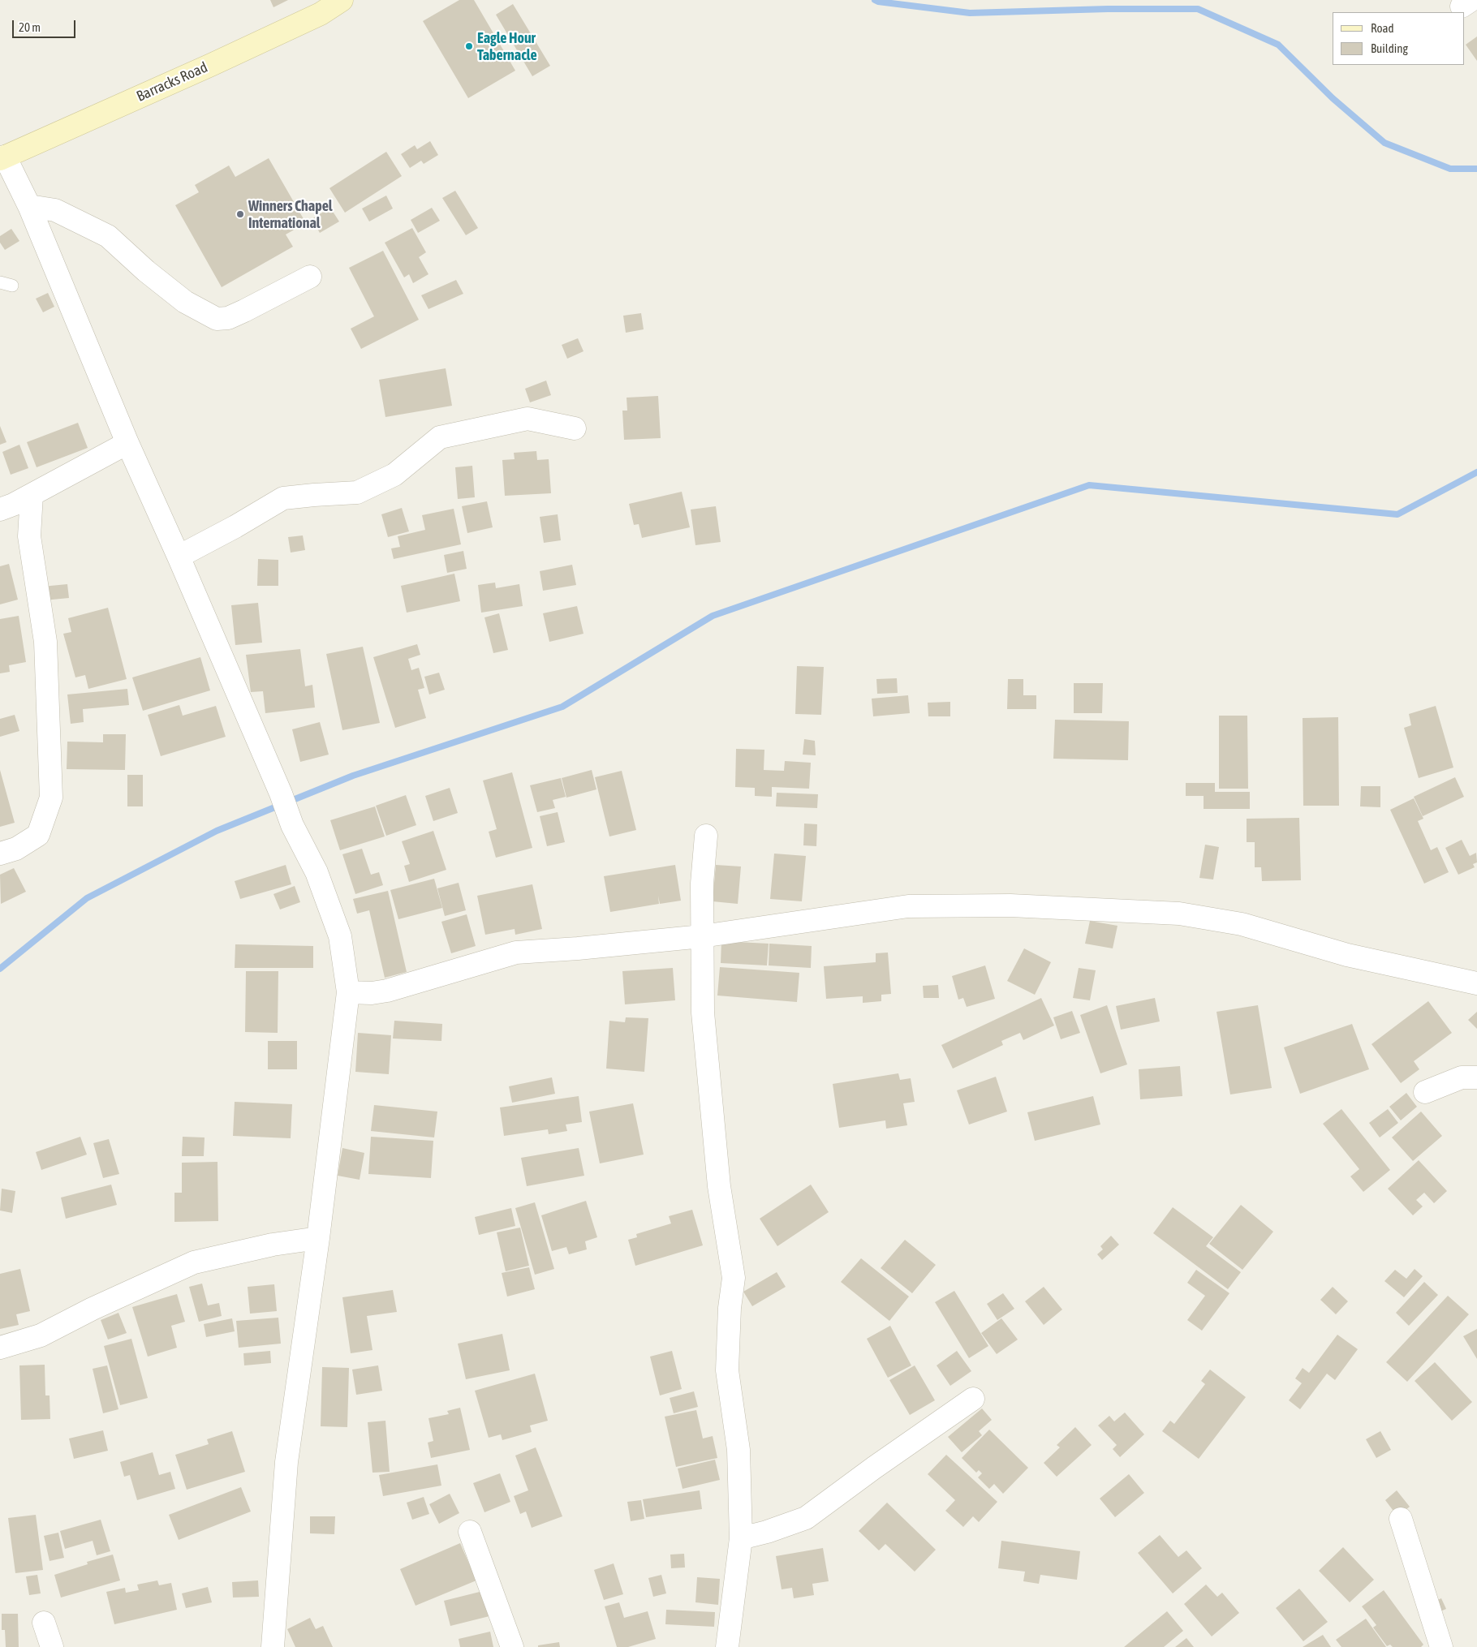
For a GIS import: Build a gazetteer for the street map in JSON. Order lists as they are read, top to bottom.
{
  "streets": {
    "street": ["Barracks Road"]
  },
  "places": ["Eagle Hour Tabernacle", "Winners Chapel International"],
  "legend": ["Road", "Building"],
  "scale_bar": "20 m"
}
